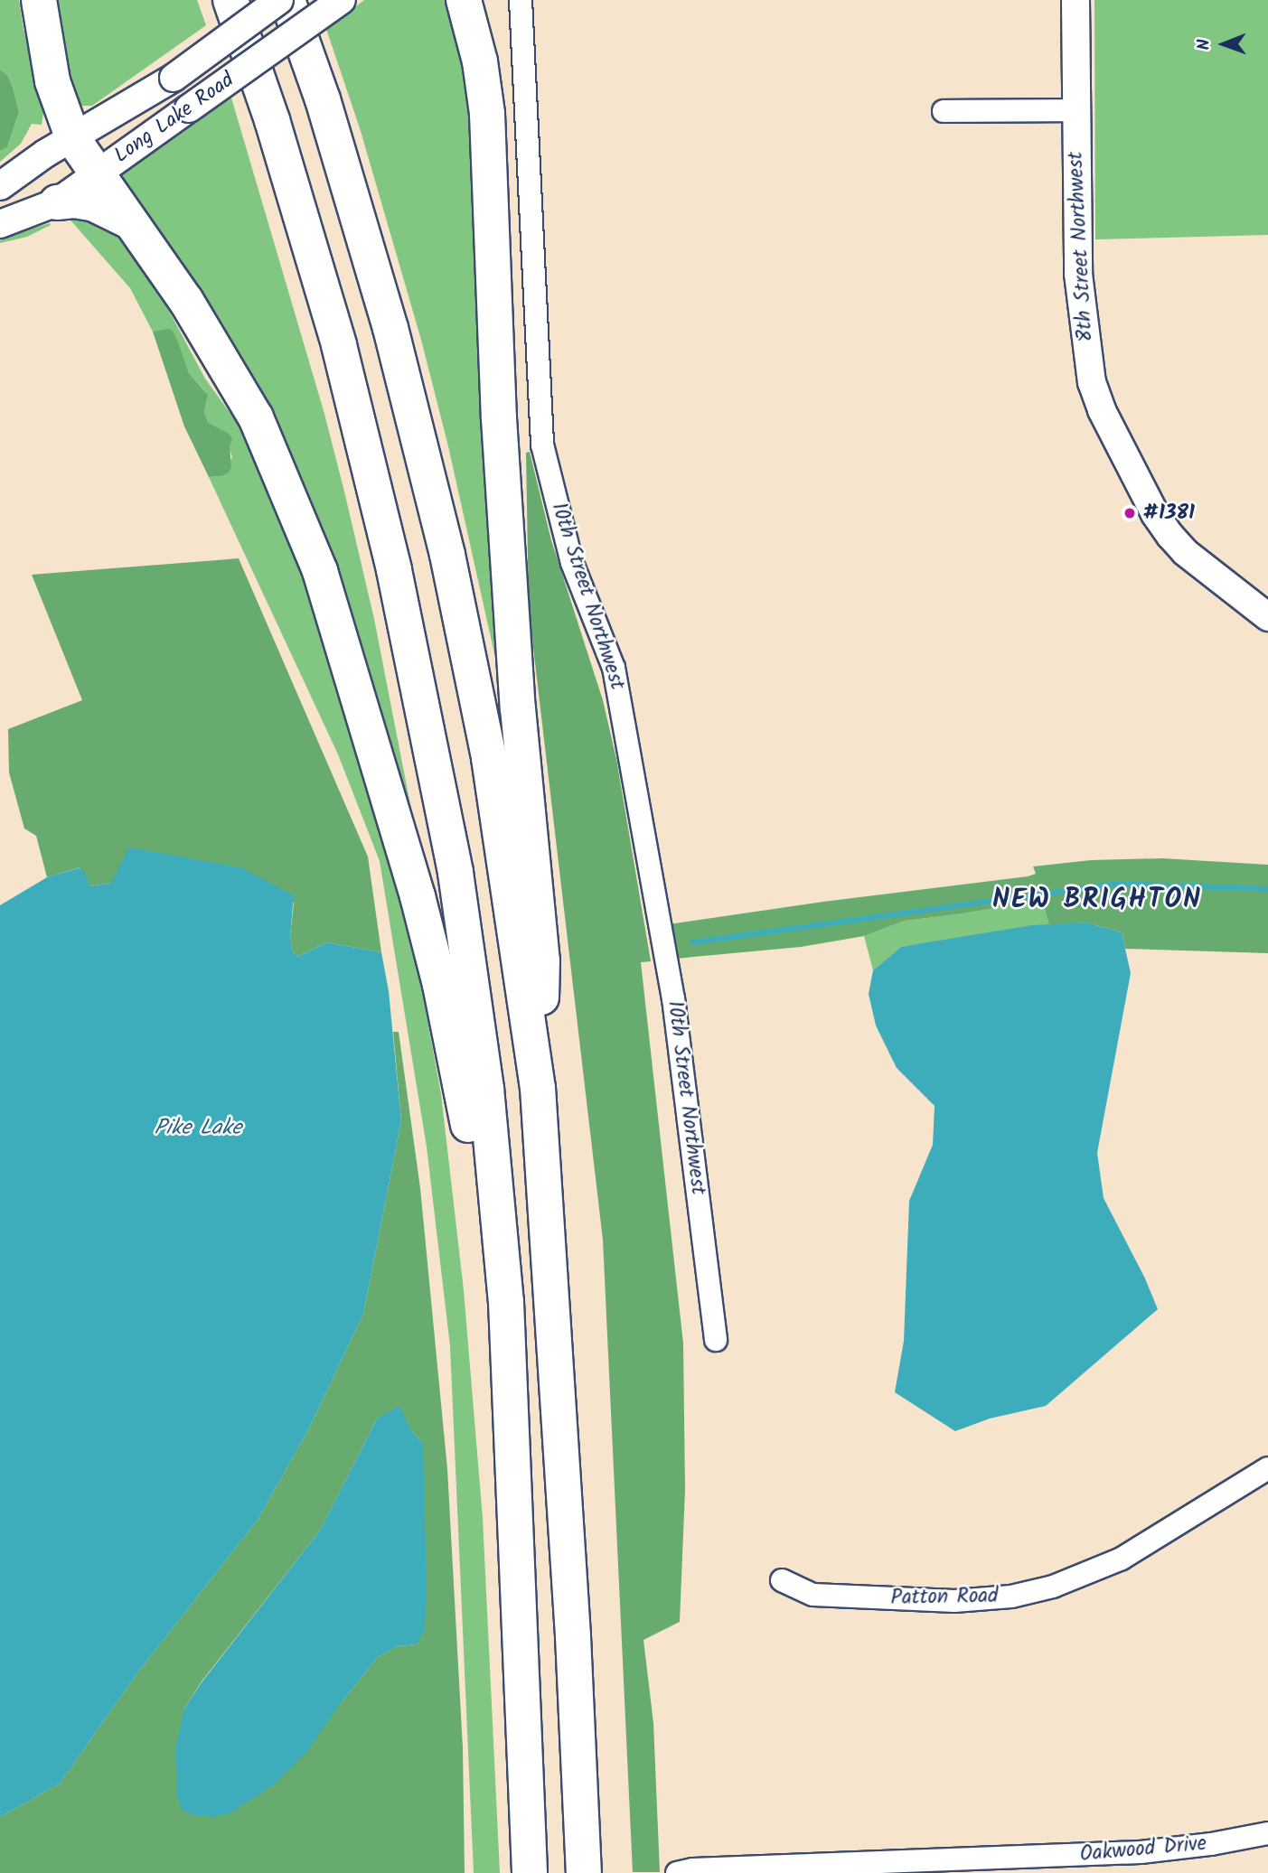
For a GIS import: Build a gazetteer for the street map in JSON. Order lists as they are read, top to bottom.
{
  "streets": {
    "street": [
      "Long Lake Road",
      "8th Street Northwest",
      "10th Street Northwest",
      "Patton Road",
      "Oakwood Drive"
    ]
  },
  "districts": ["NEW BRIGHTON"],
  "water": ["Pike Lake"],
  "places": ["#1381"],
  "north": "left"
}
